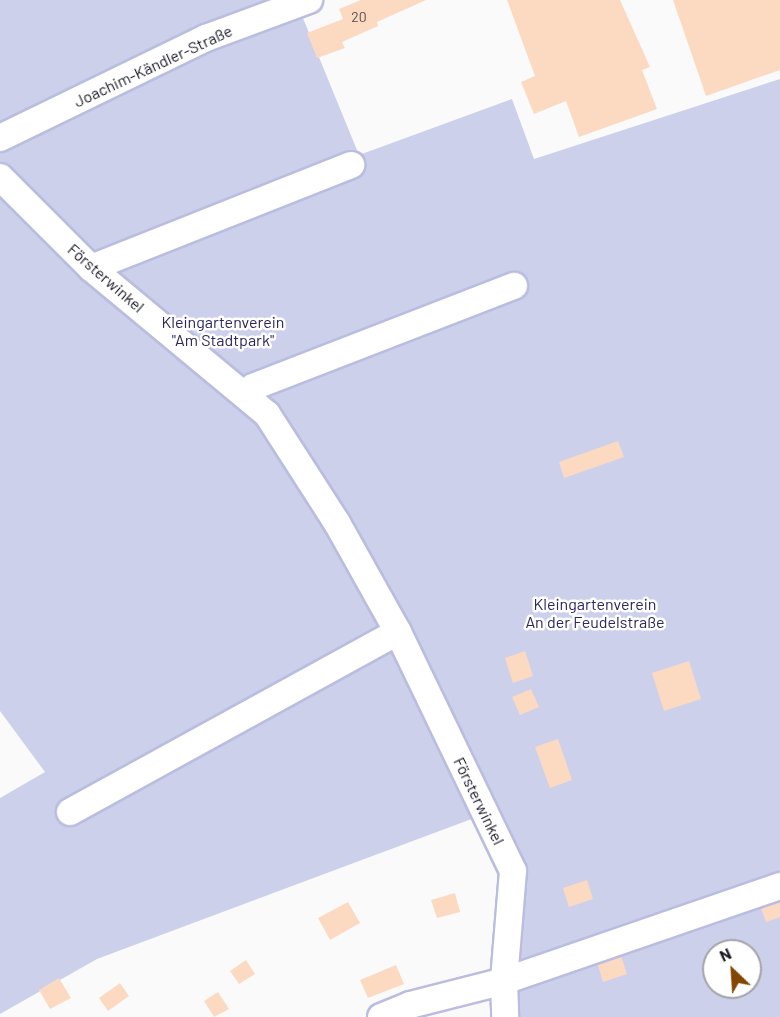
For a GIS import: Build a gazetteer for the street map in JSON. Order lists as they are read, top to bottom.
{
  "streets": {
    "lane": ["Joachim-Kändler-Straße", "Försterwinkel"]
  },
  "parks": ["Kleingartenverein \"Am Stadtpark\"", "Kleingartenverein An der Feudelstraße"],
  "house_numbers": ["20"],
  "north": "top left"
}
